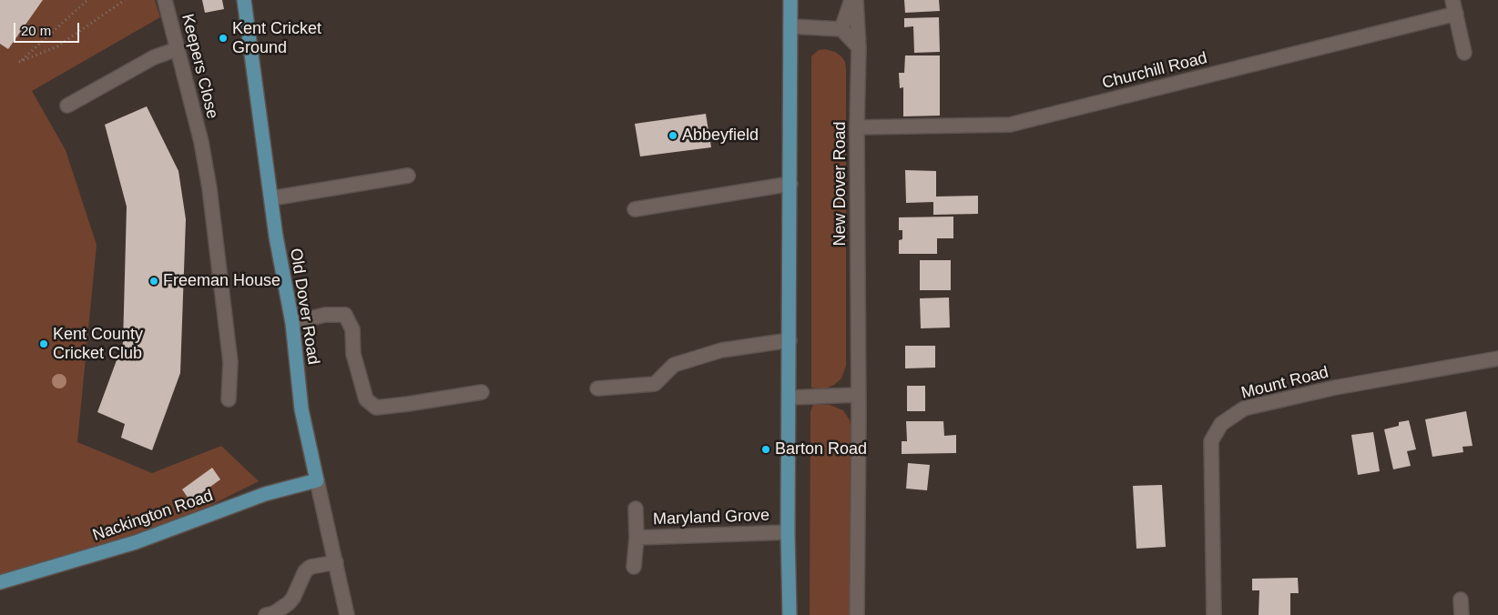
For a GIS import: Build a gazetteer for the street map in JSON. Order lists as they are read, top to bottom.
{
  "streets": {
    "main road": ["Old Dover Road", "Nackington Road"],
    "street": [
      "Keepers Close",
      "Churchill Road",
      "New Dover Road",
      "Mount Road",
      "Maryland Grove"
    ]
  },
  "crossings": [
    ["Churchill Road", "New Dover Road"],
    ["Old Dover Road", "Nackington Road"]
  ],
  "places": [
    "Kent Cricket Ground",
    "Abbeyfield",
    "Freeman House",
    "Kent County Cricket Club",
    "Barton Road"
  ],
  "scale_bar": "20 m"
}
